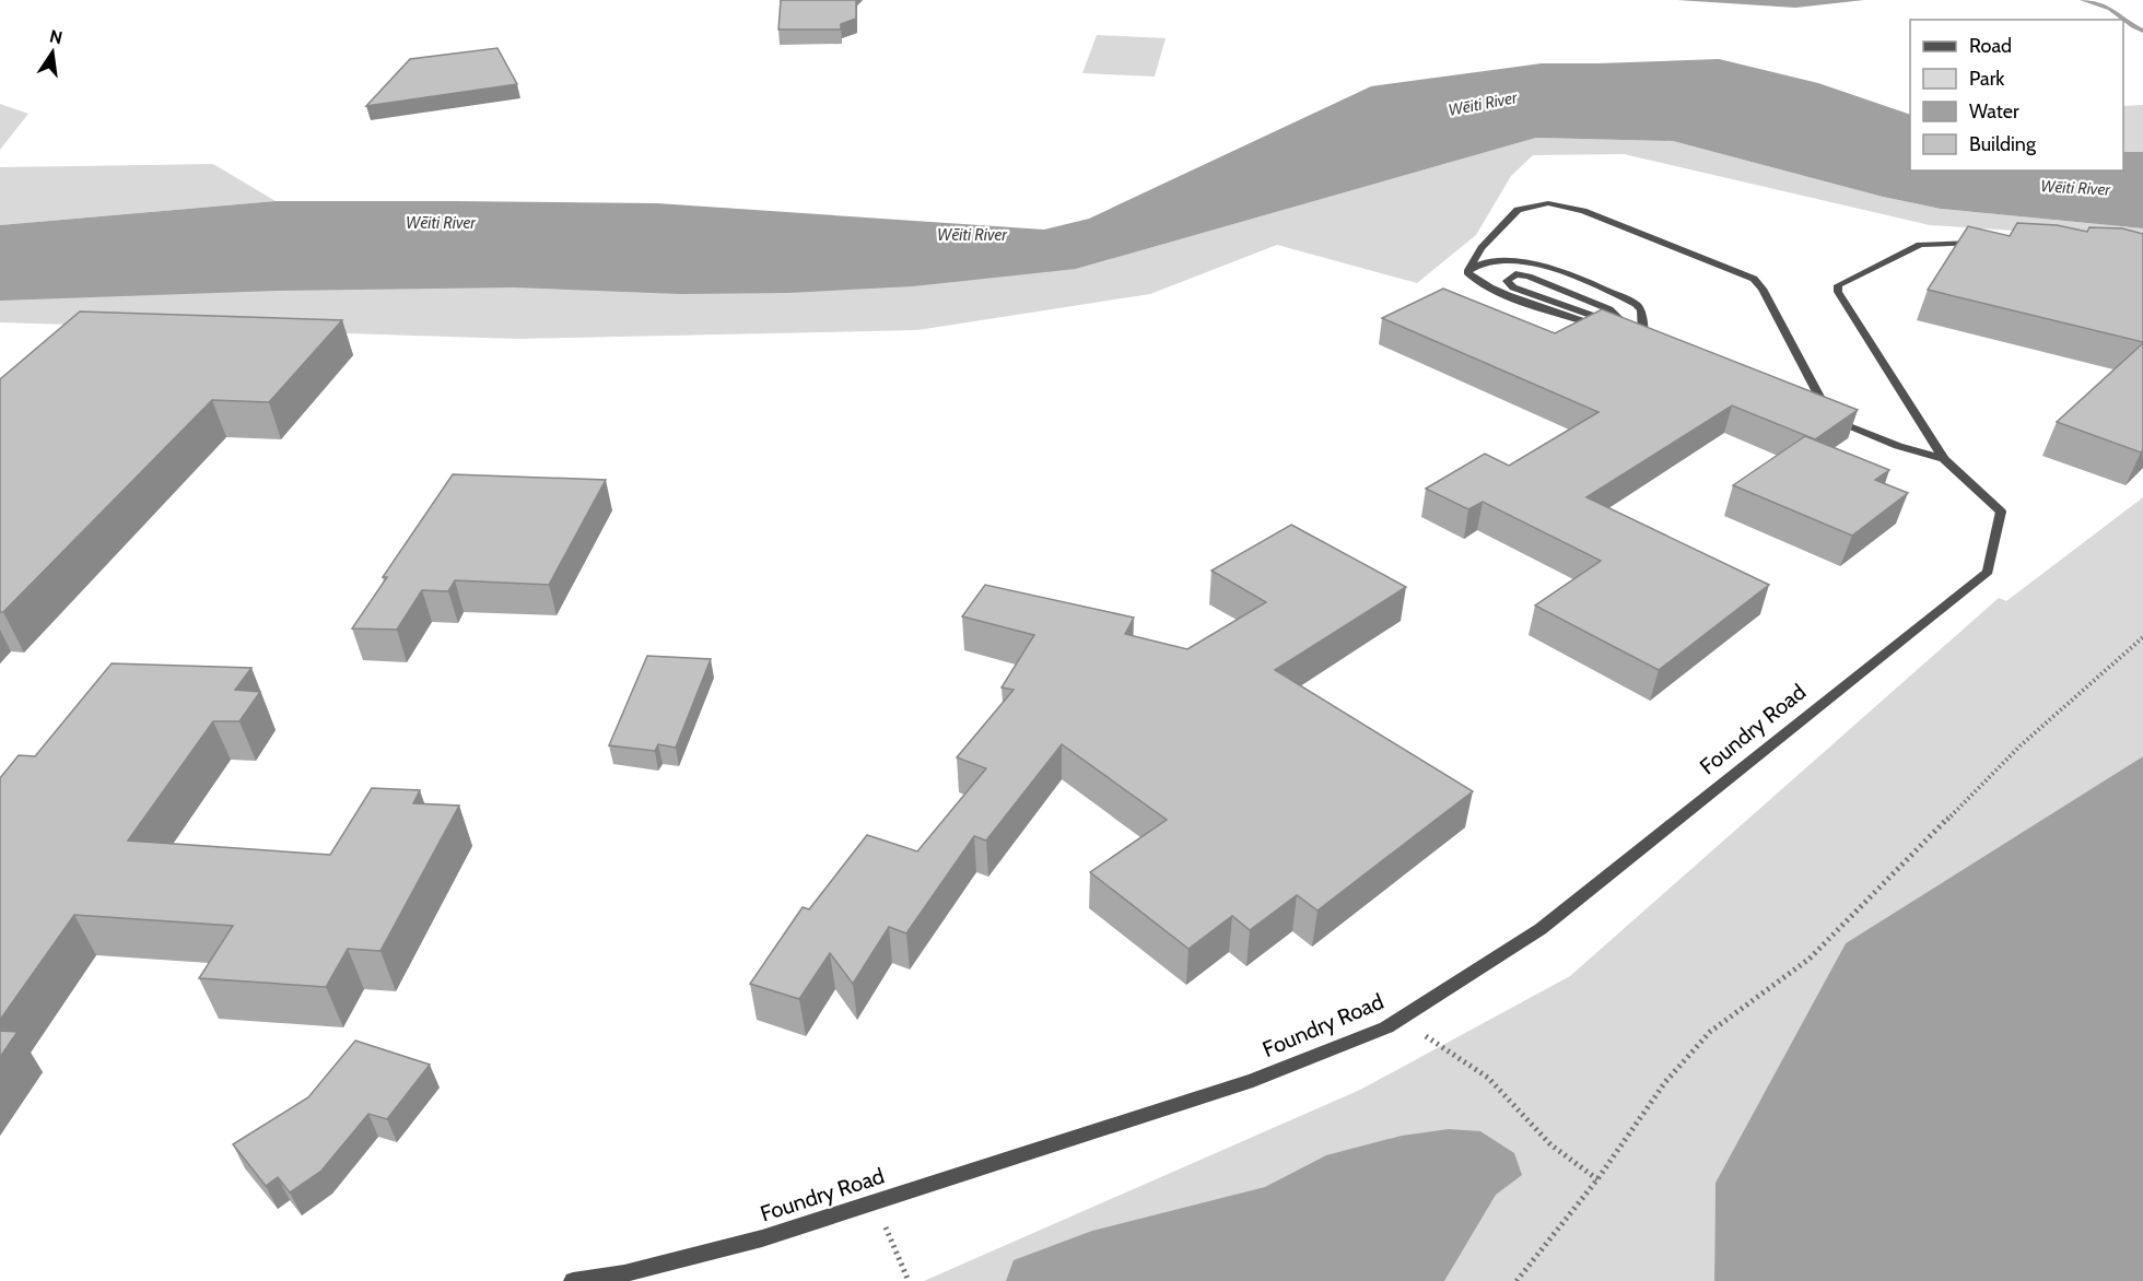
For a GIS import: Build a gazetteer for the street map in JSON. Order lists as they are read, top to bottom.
{
  "streets": {
    "street": ["Foundry Road"]
  },
  "water": ["Wēiti River"],
  "legend": [
    "Road",
    "Park",
    "Water",
    "Building"
  ],
  "north": "top"
}
